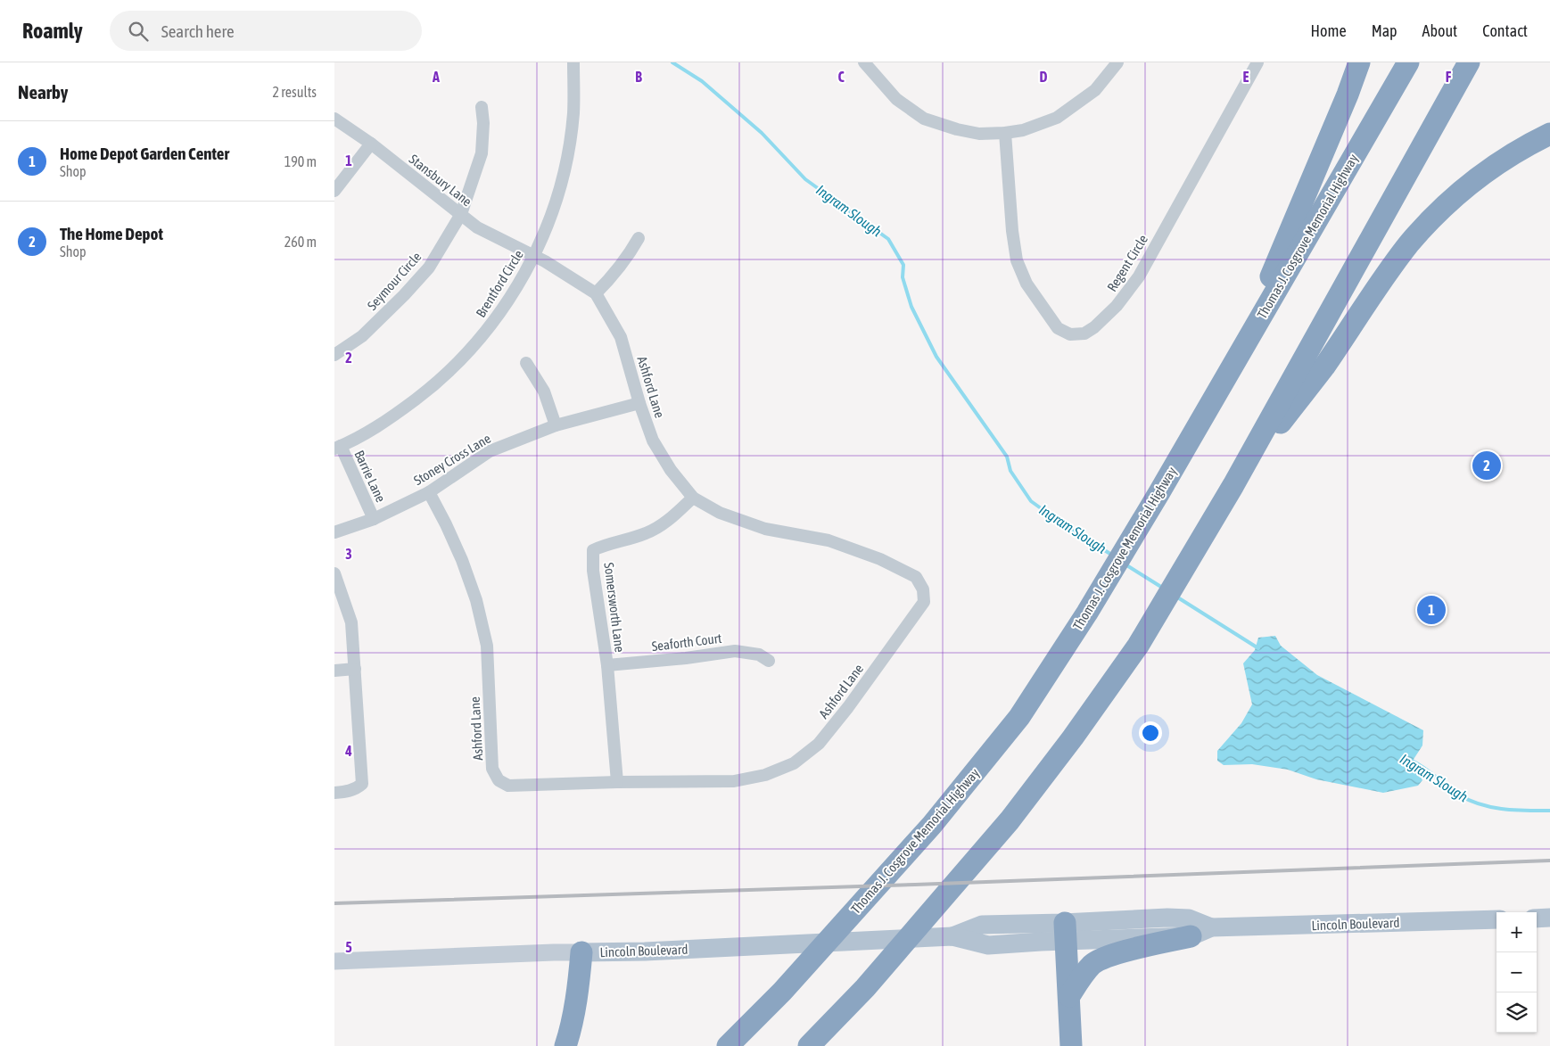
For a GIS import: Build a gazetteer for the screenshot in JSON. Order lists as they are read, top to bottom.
{
  "streets": {
    "highway": ["Thomas J. Cosgrove Memorial Highway"],
    "main road": ["Lincoln Boulevard"],
    "street": [
      "Stansbury Lane",
      "Regent Circle",
      "Seymour Circle",
      "Brentford Circle",
      "Ashford Lane",
      "Stoney Cross Lane",
      "Barrie Lane",
      "Somersworth Lane",
      "Seaforth Court"
    ]
  },
  "crossings": [
    ["Stansbury Lane", "Seymour Circle"],
    ["Stansbury Lane", "Brentford Circle"],
    ["Stansbury Lane", "Ashford Lane"],
    ["Brentford Circle", "Ashford Lane"],
    ["Brentford Circle", "Barrie Lane"],
    ["Ashford Lane", "Stoney Cross Lane"],
    ["Ashford Lane", "Somersworth Lane"],
    ["Stoney Cross Lane", "Barrie Lane"],
    ["Somersworth Lane", "Seaforth Court"]
  ],
  "water": ["Ingram Slough"],
  "page": {
    "header": "Roamly",
    "search": "Search here",
    "nav": [
      "Home",
      "Map",
      "About",
      "Contact"
    ],
    "heading": ["Nearby", "2 results"],
    "list": [
      {
        "mark": "1",
        "name": "Home Depot Garden Center",
        "note": "Shop",
        "value": "190 m"
      },
      {
        "mark": "2",
        "name": "The Home Depot",
        "note": "Shop",
        "value": "260 m"
      }
    ],
    "pins": ["2", "1"],
    "map_buttons": ["+", "−"]
  },
  "grid": {
    "columns": [
      "A",
      "B",
      "C",
      "D",
      "E",
      "F"
    ],
    "rows": [
      "1",
      "2",
      "3",
      "4",
      "5"
    ]
  }
}
